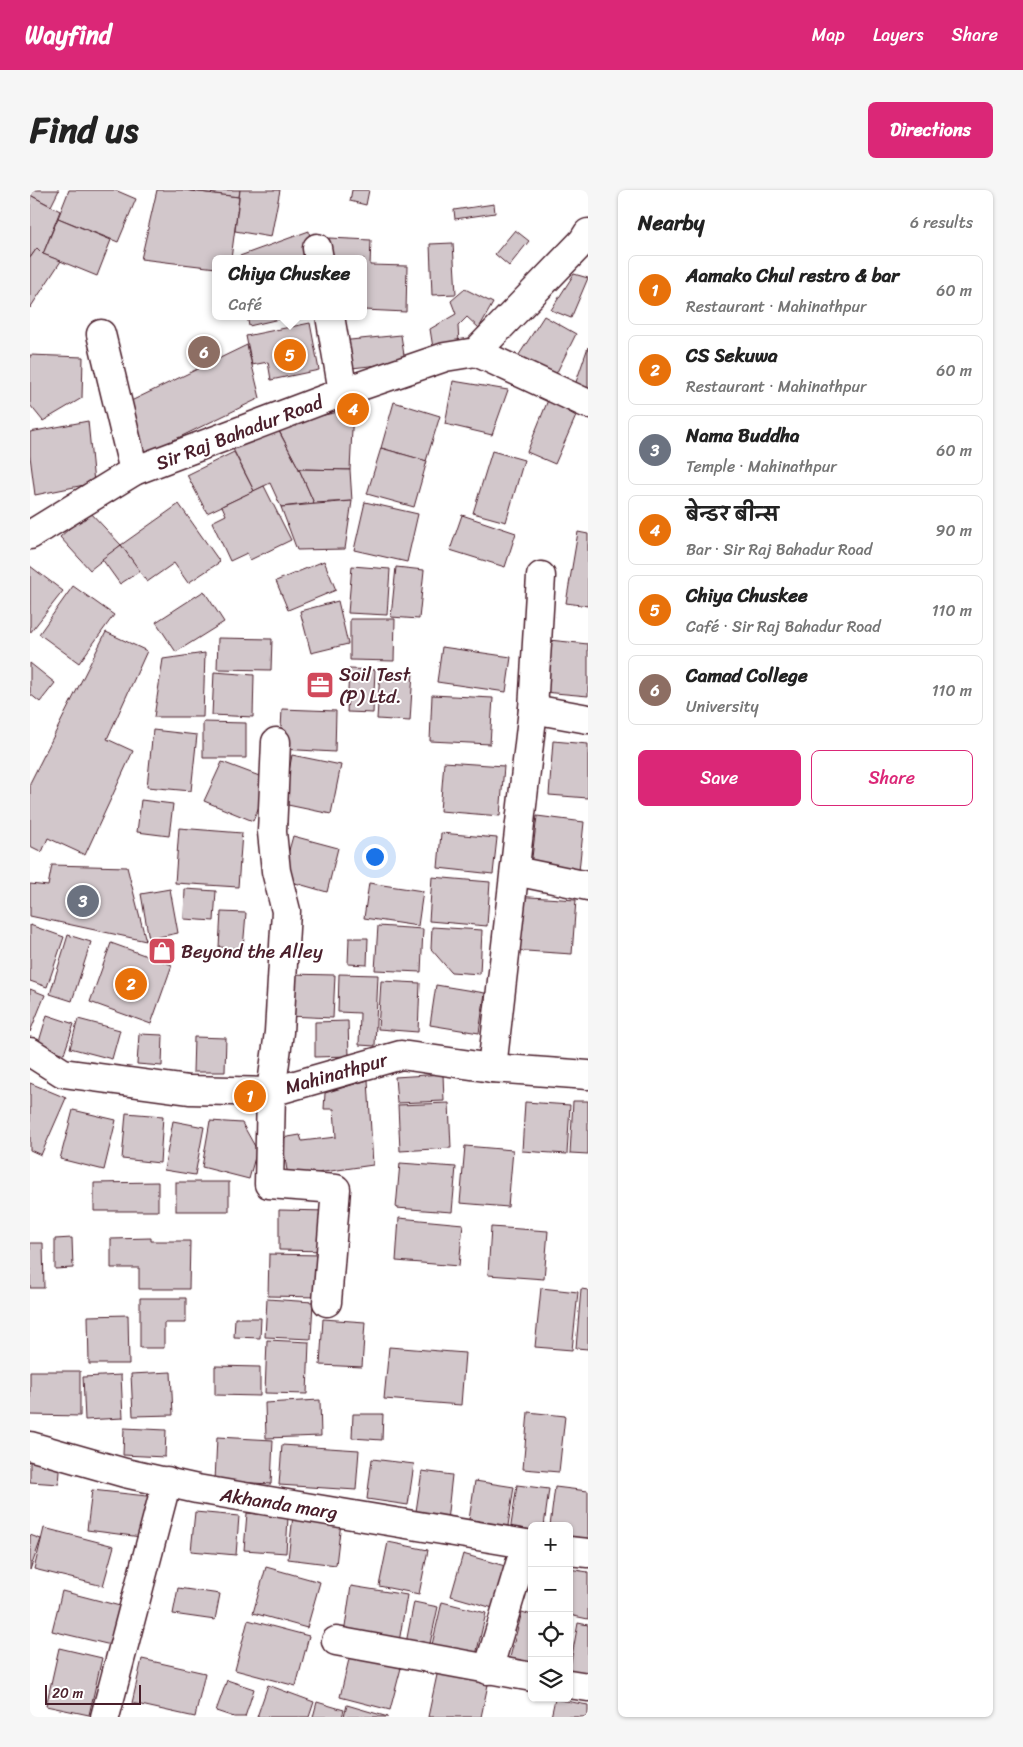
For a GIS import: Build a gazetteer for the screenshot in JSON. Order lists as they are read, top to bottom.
{
  "streets": {
    "street": ["Sir Raj Bahadur Road", "Mahinathpur", "Akhanda marg"]
  },
  "places": {
    "office": ["Soil Test (P) Ltd."],
    "shop": ["Beyond the Alley"]
  },
  "scale_bar": "20 m",
  "page": {
    "header": "Wayfind",
    "nav": ["Map", "Layers", "Share"],
    "title": "Find us",
    "buttons": [
      "Directions",
      ["Save", "Share"]
    ],
    "heading": ["Nearby", "6 results"],
    "popup": ["Chiya Chuskee", "Café"],
    "list": [
      {
        "mark": "1",
        "name": "Aamako Chul restro & bar",
        "note": "Restaurant · Mahinathpur",
        "value": "60 m"
      },
      {
        "mark": "2",
        "name": "CS Sekuwa",
        "note": "Restaurant · Mahinathpur",
        "value": "60 m"
      },
      {
        "mark": "3",
        "name": "Nama Buddha",
        "note": "Temple · Mahinathpur",
        "value": "60 m"
      },
      {
        "mark": "4",
        "name": "बेन्डर बीन्स",
        "note": "Bar · Sir Raj Bahadur Road",
        "value": "90 m"
      },
      {
        "mark": "5",
        "name": "Chiya Chuskee",
        "note": "Café · Sir Raj Bahadur Road",
        "value": "110 m"
      },
      {
        "mark": "6",
        "name": "Camad College",
        "note": "University",
        "value": "110 m"
      }
    ],
    "pins": [
      "6",
      "5",
      "4",
      "3",
      "2",
      "1"
    ],
    "map_buttons": ["+", "−"],
    "scale": "20 m"
  }
}
